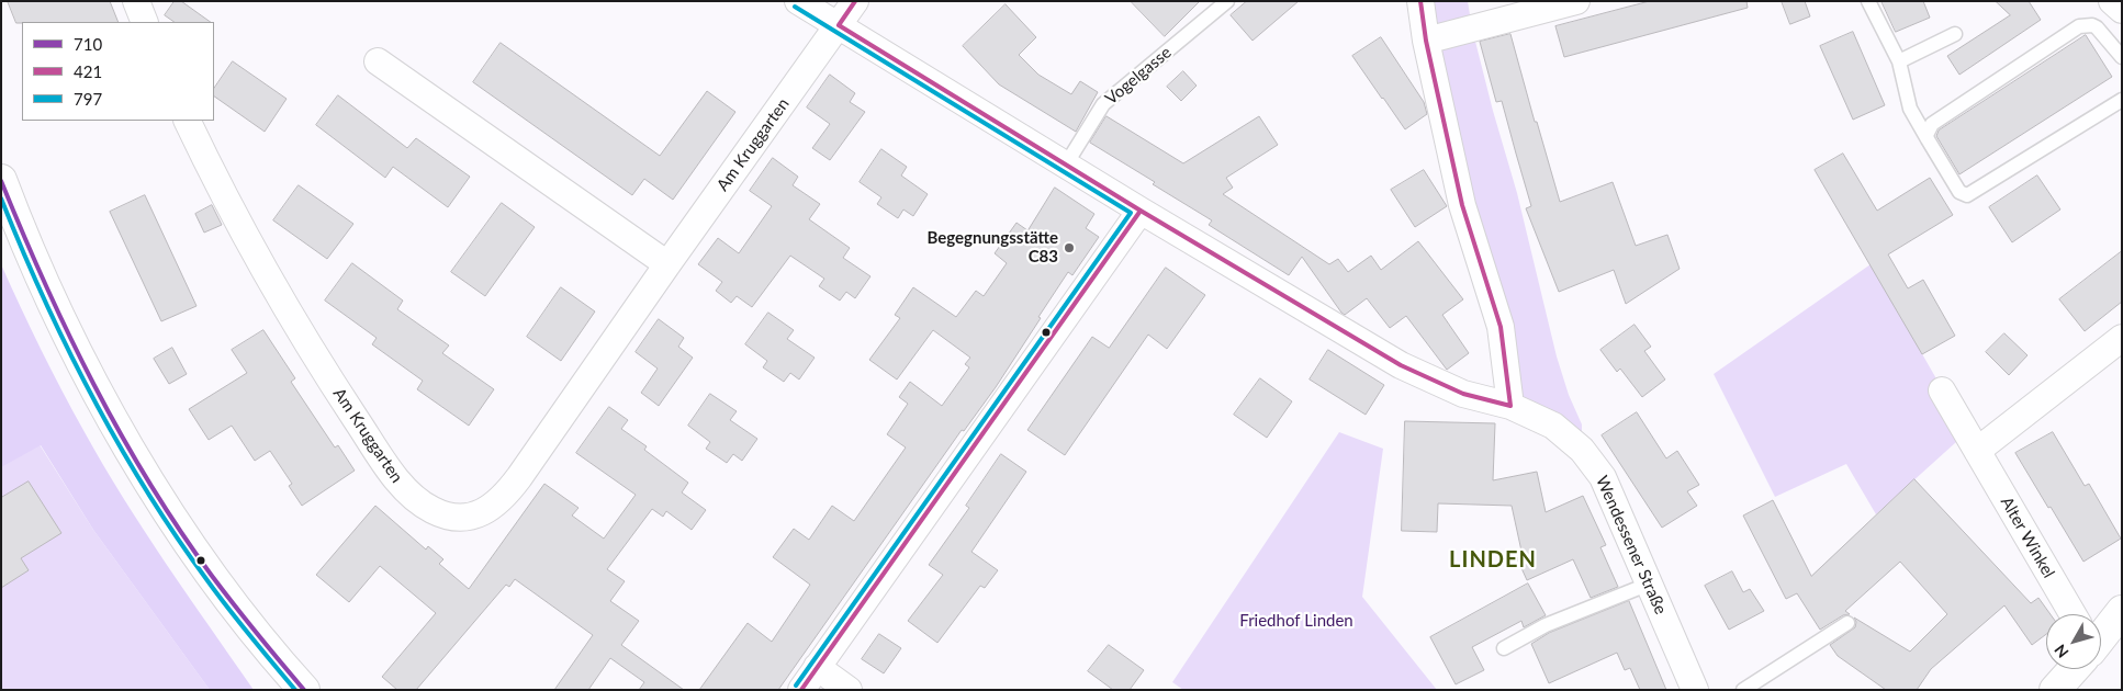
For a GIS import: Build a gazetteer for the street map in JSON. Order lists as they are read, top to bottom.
{
  "streets": {
    "street": ["Am Kruggarten", "Alter Winkel", "Wendessener Straße"],
    "lane": ["Vogelgasse"]
  },
  "crossings": [
    ["Vogelgasse", "Wendessener Straße"],
    ["Am Kruggarten", "Wendessener Straße"]
  ],
  "districts": ["LINDEN"],
  "parks": ["Friedhof Linden"],
  "places": ["Begegnungsstätte C83"],
  "lines": ["transit line 421", "transit line 797", "transit line 710"],
  "legend": ["710", "421", "797"],
  "north": "bottom left"
}
